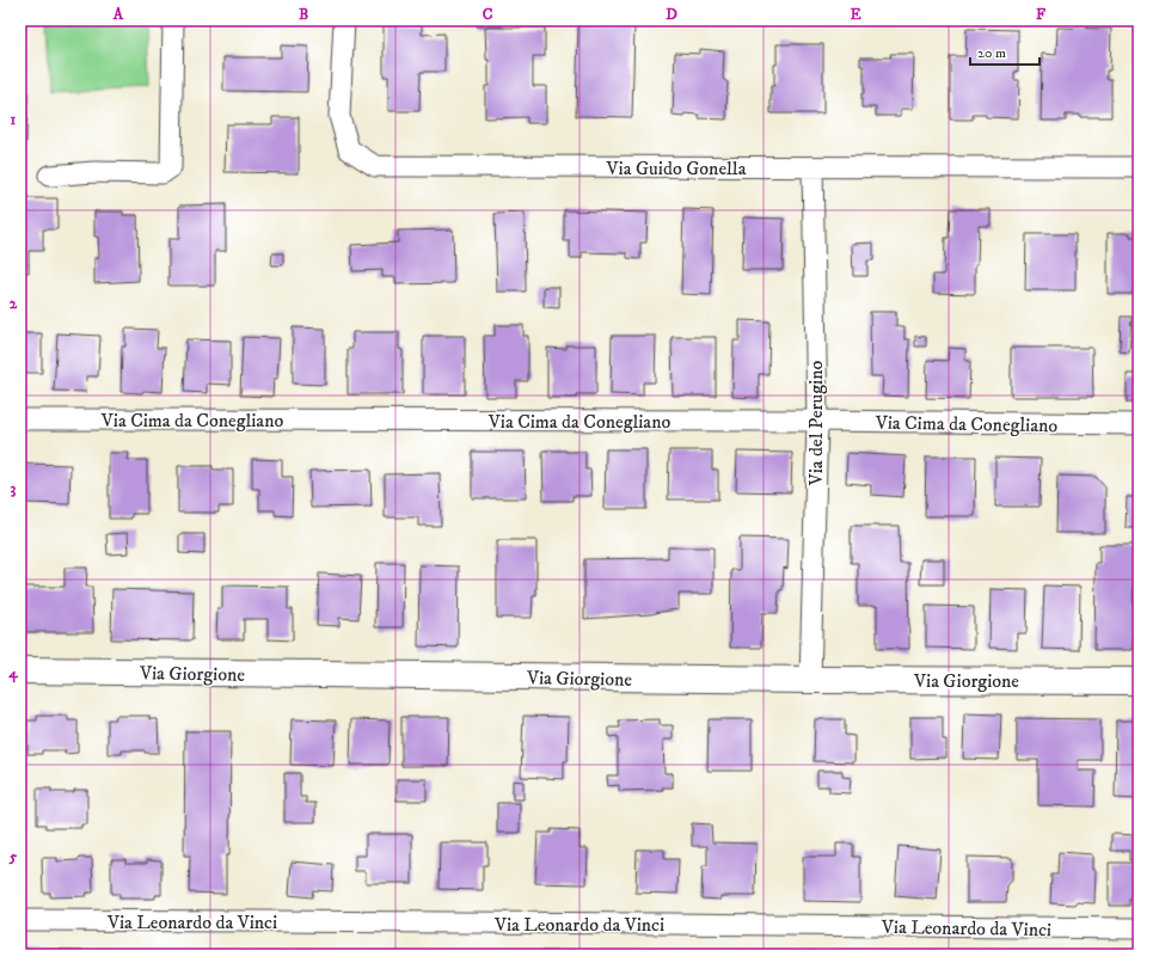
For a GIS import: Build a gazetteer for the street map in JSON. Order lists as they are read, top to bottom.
{
  "streets": {
    "main road": ["Via Giorgione"],
    "street": [
      "Via Guido Gonella",
      "Via Cima da Conegliano",
      "Via del Perugino",
      "Via Leonardo da Vinci"
    ]
  },
  "crossings": [
    ["Via Guido Gonella", "Via del Perugino"],
    ["Via Cima da Conegliano", "Via del Perugino"],
    ["Via del Perugino", "Via Giorgione"]
  ],
  "scale_bar": "20 m",
  "grid": {
    "columns": [
      "A",
      "B",
      "C",
      "D",
      "E",
      "F"
    ],
    "rows": [
      "1",
      "2",
      "3",
      "4",
      "5"
    ]
  }
}
